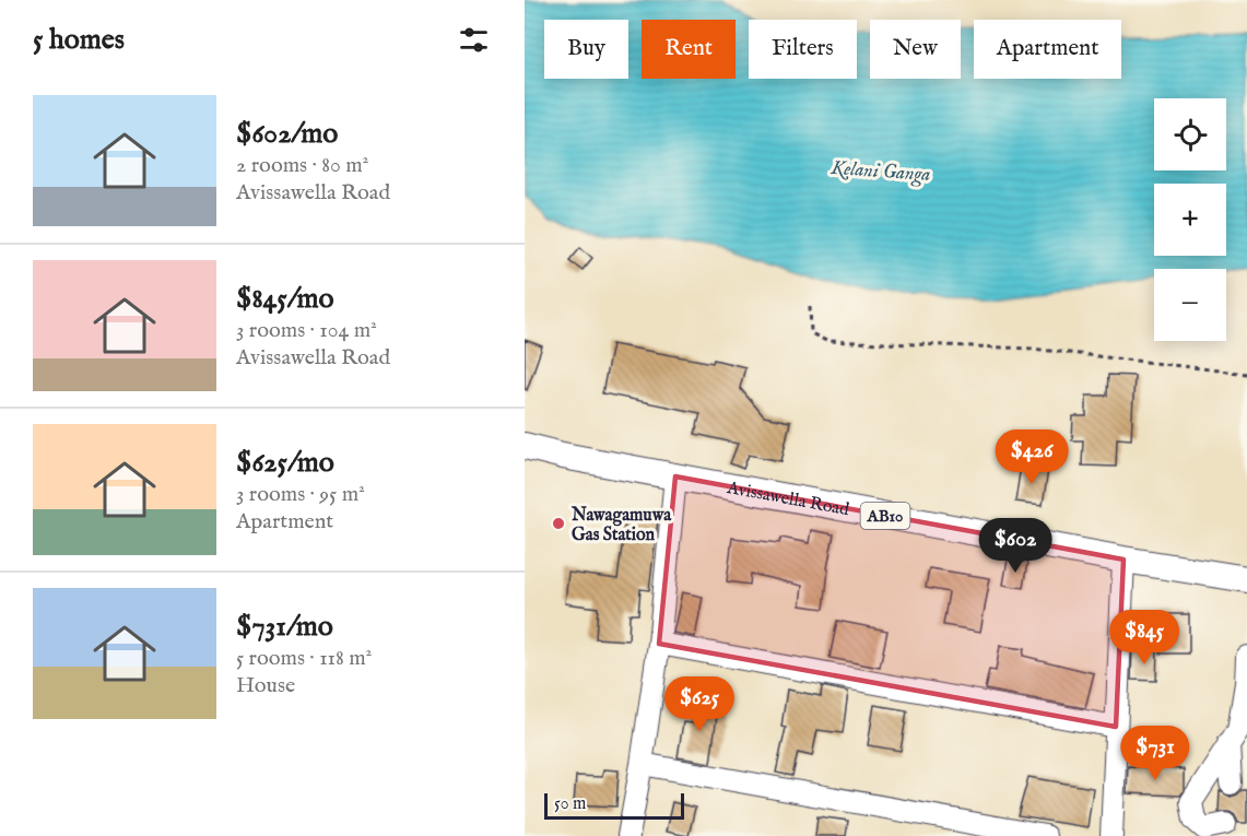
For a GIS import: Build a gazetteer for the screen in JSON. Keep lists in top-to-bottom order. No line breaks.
{"streets":{"main road":["Avissawella Road","AB10"]},"water":["Kelani Ganga"],"places":["Nawagamuwa Gas Station"],"scale_bar":"50 m","page":{"heading":"5 homes","chip":["Buy","Rent","Filters","New","Apartment"],"list":[{"name":"$602/mo","note":"2 rooms · 80 m² · Avissawella Road"},{"name":"$845/mo","note":"3 rooms · 104 m² · Avissawella Road"},{"name":"$625/mo","note":"3 rooms · 95 m² · Apartment"},{"name":"$731/mo","note":"5 rooms · 118 m² · House"}],"map_buttons":["+","−"],"price":["$426","$602","$845","$625","$731"],"scale":"50 m"}}
